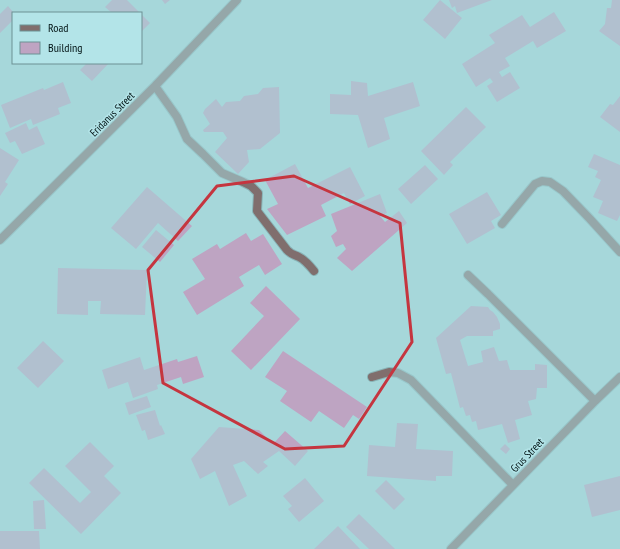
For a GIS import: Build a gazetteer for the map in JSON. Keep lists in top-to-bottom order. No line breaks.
{"streets":{"street":["Eridanus Street","Grus Street"]},"legend":["Road","Building"]}
